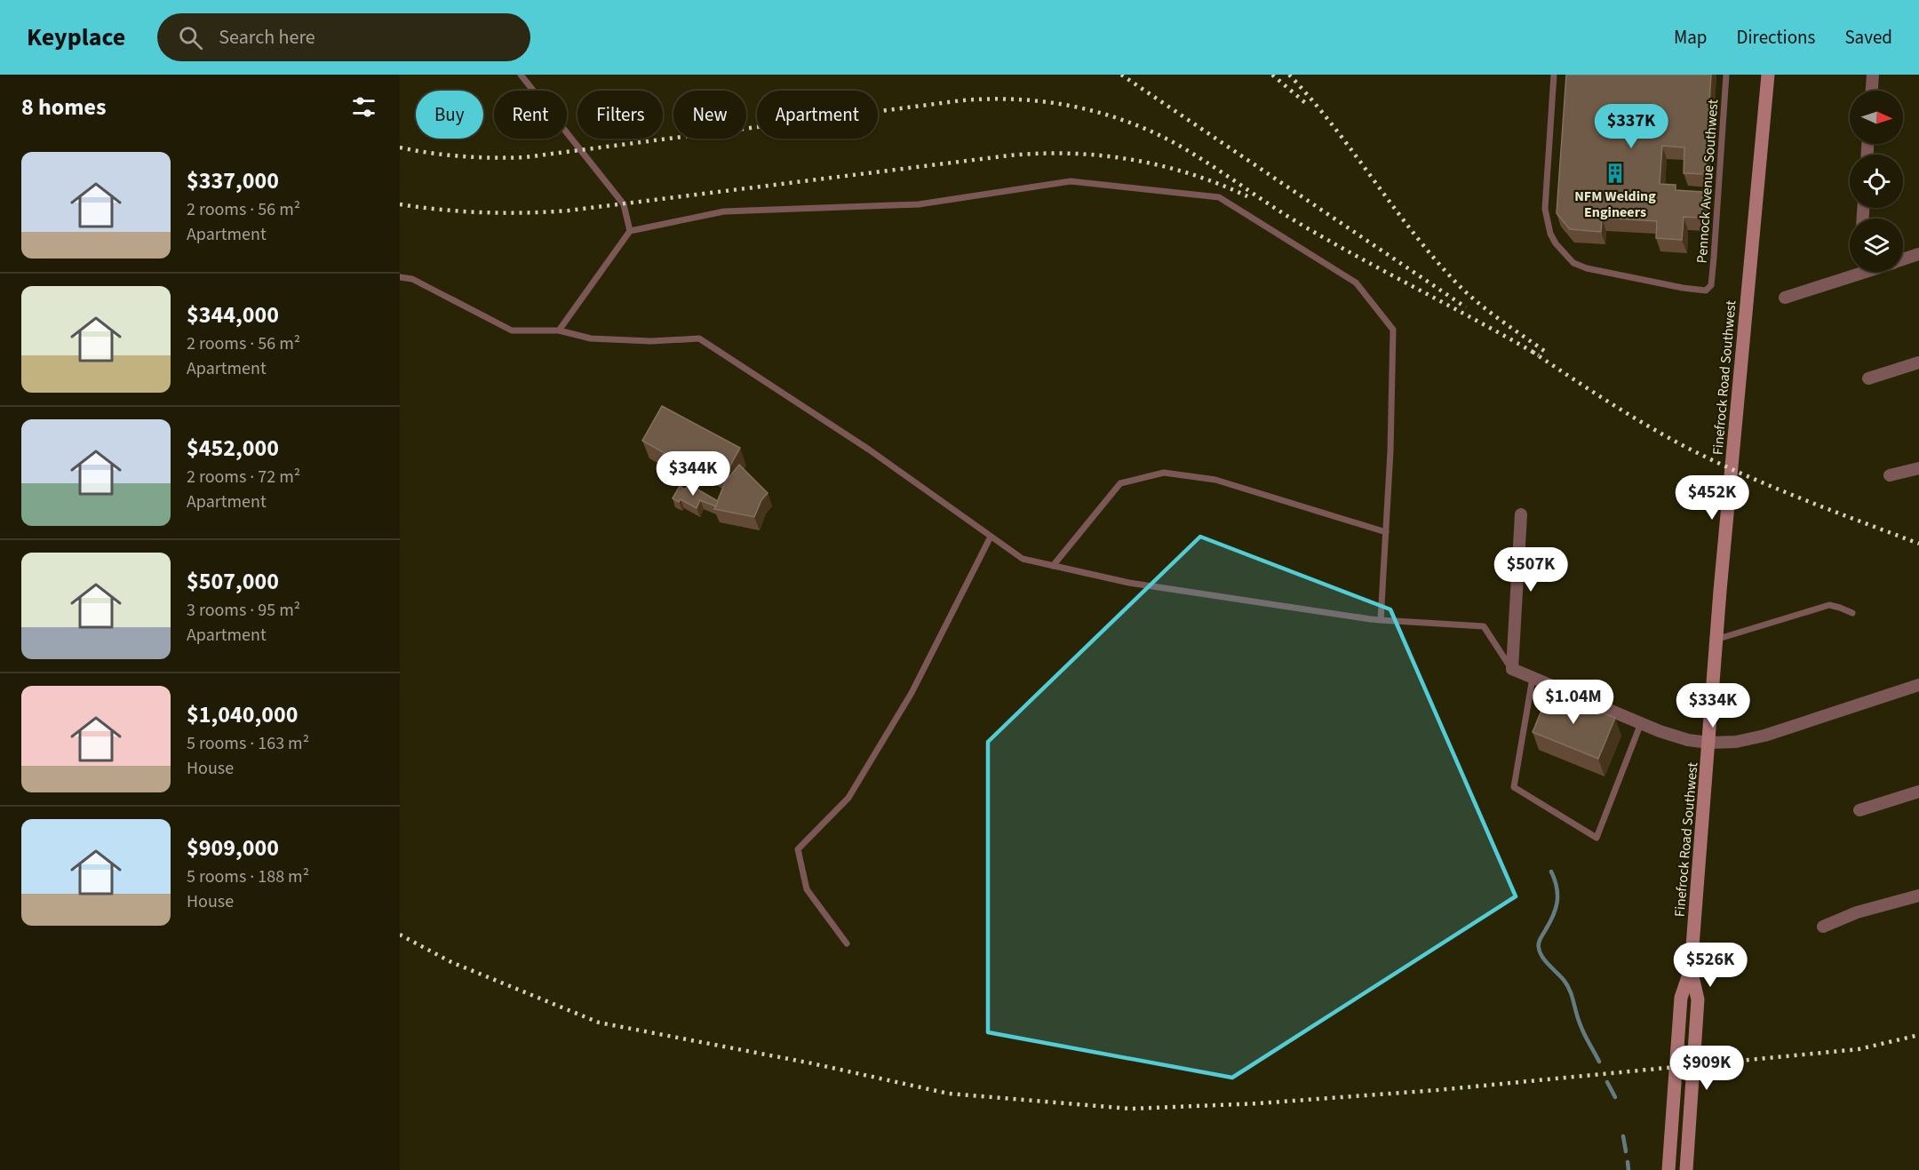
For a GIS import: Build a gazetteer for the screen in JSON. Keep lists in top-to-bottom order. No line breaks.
{"streets":{"main road":["Finefrock Road Southwest"],"lane":["Pennock Avenue Southwest"]},"places":{"building":["NFM Welding Engineers"]},"north":"right","page":{"header":"Keyplace","search":"Search here","nav":["Map","Directions","Saved"],"heading":"8 homes","chip":["Buy","Rent","Filters","New","Apartment"],"price":["$337K","$344K","$452K","$507K","$1.04M","$334K","$526K","$909K"],"list":[{"name":"$337,000","note":"2 rooms · 56 m² · Apartment"},{"name":"$344,000","note":"2 rooms · 56 m² · Apartment"},{"name":"$452,000","note":"2 rooms · 72 m² · Apartment"},{"name":"$507,000","note":"3 rooms · 95 m² · Apartment"},{"name":"$1,040,000","note":"5 rooms · 163 m² · House"},{"name":"$909,000","note":"5 rooms · 188 m² · House"}]}}
